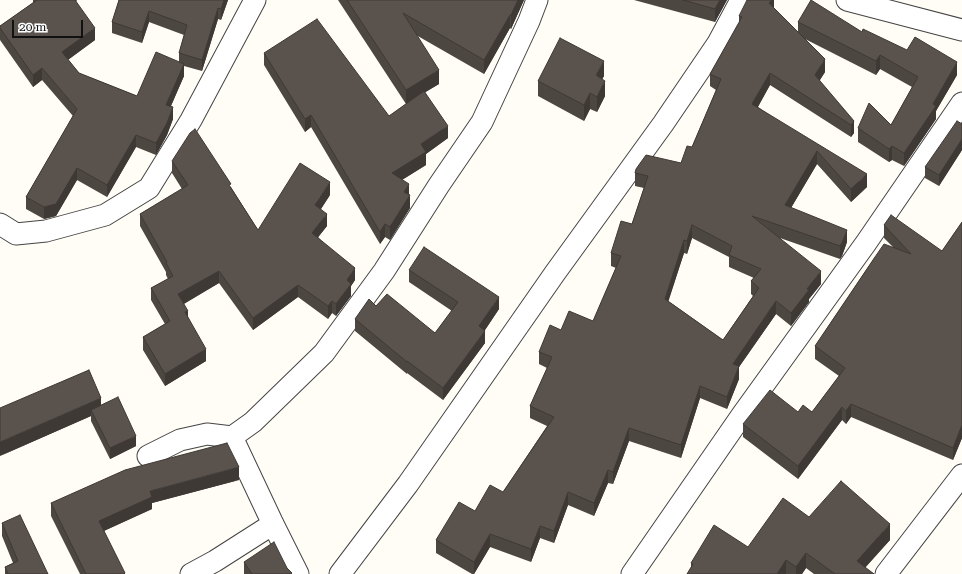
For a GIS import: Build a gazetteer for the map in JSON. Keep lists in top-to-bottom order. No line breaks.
{"scale_bar":"20 m"}
